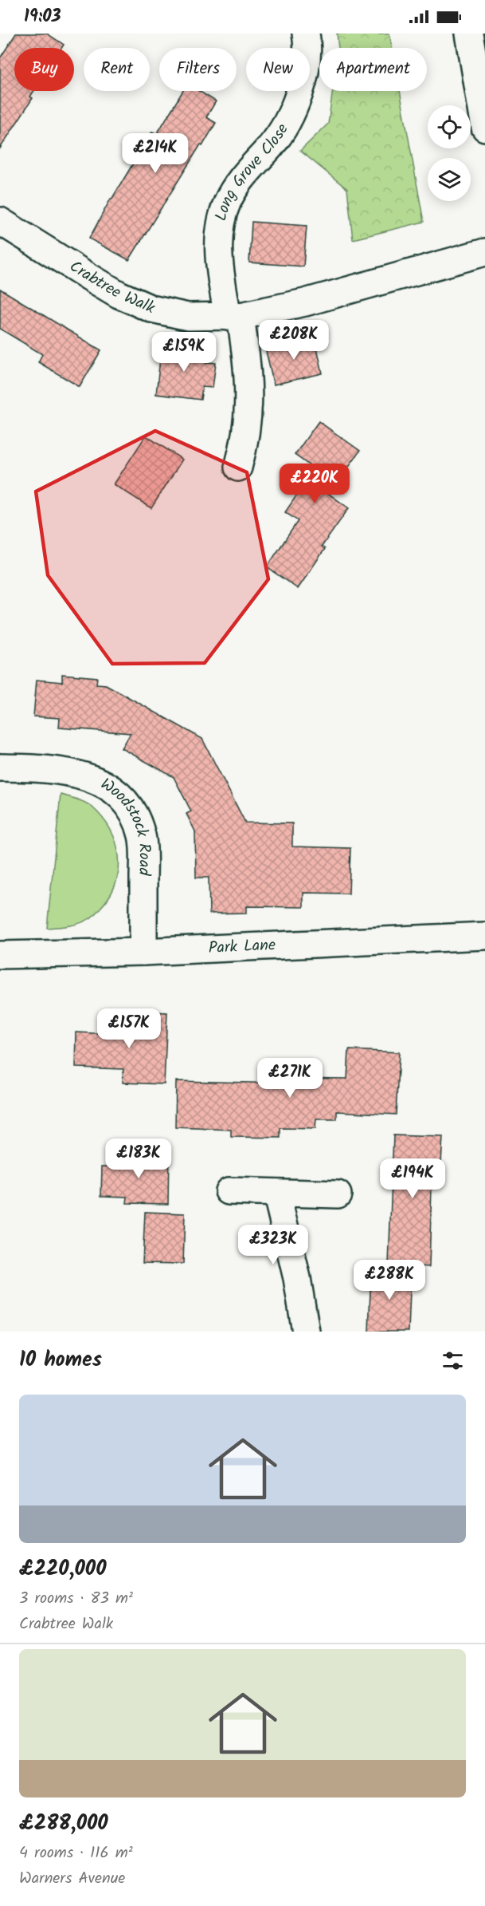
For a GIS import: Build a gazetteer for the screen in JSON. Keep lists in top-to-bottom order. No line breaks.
{"streets":{"street":["Long Grove Close","Crabtree Walk","Woodstock Road","Park Lane"]},"crossings":[["Long Grove Close","Crabtree Walk"],["Woodstock Road","Park Lane"]],"page":{"status":"19:03","chip":["Buy","Rent","Filters","New","Apartment"],"price":["£214K","£208K","£159K","£220K","£157K","£271K","£183K","£194K","£323K","£288K"],"heading":"10 homes","list":[{"name":"£220,000","note":"3 rooms · 83 m² · Crabtree Walk"},{"name":"£288,000","note":"4 rooms · 116 m² · Warners Avenue"}]}}
